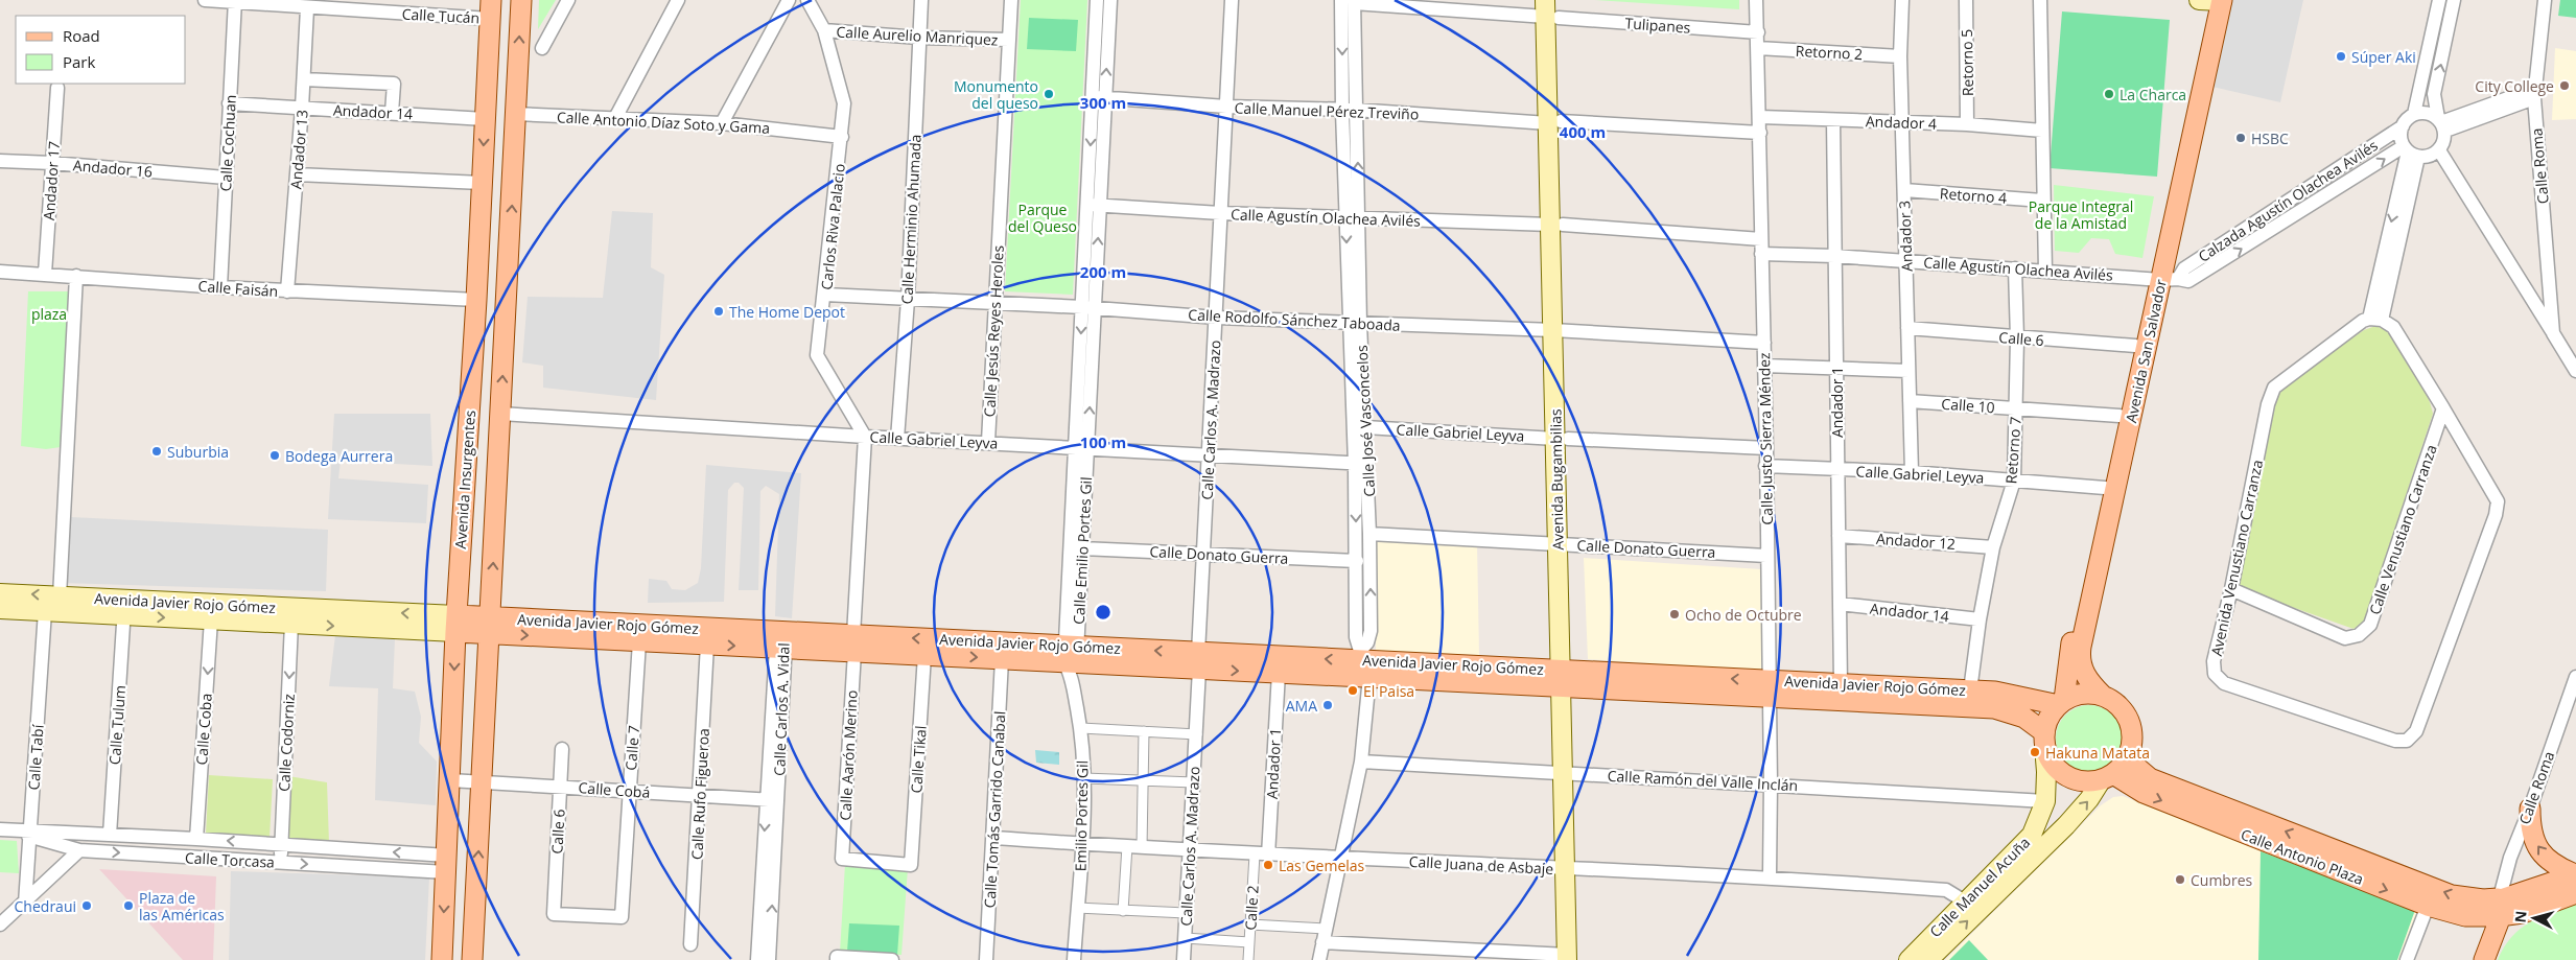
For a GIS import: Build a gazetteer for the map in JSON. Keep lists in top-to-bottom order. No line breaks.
{"streets":{"main road":["Avenida San Salvador","Avenida Insurgentes","Avenida Bugambilias","Avenida Javier Rojo Gómez","Calle Antonio Plaza","Calle Manuel Acuña"],"street":["Calle Tucán","Tulipanes","Calle Aurelio Manriquez","Retorno 2","Retorno 5","Calle Manuel Pérez Treviño","Andador 14","Calle Antonio Díaz Soto y Gama","Andador 4","Calle Cochuan","Andador 13","Calle Roma","Andador 16","Andador 17","Retorno 4","Calzada Agustín Olachea Avilés","Calle Agustín Olachea Avilés","Calle Herminio Ahumada","Carlos Riva Palacio","Andador 3","Calle Faisán","Calle Rodolfo Sánchez Taboada","Calle Jesús Reyes Heroles","Calle 6","Andador 1","Calle 10","Calle Carlos A. Madrazo","Calle José Vasconcelos","Calle Gabriel Leyva","Calle Justo Sierra Méndez","Retorno 7","Calle Venustiano Carranza","Andador 12","Calle Donato Guerra","Calle Emilio Portes Gil","Avenida Venustiano Carranza","Calle Carlos A. Vidal","Calle Tulum","Calle Coba","Calle Codorniz","Calle 7","Calle Aarón Merino","Calle Tabí","Calle Tikal","Calle Ramón del Valle Inclán","Calle Cobá","Calle Rufo Figueroa","Calle Tomás Garrido Canabal","Emilio Portes Gil","Calle Torcasa","Calle Juana de Asbaje","Calle 2"]},"crossings":[["Calle Tucán","Calle Cochuan"],["Calle Tucán","Andador 13"],["Calle Tucán","Avenida Insurgentes"],["Tulipanes","Calle José Vasconcelos"],["Tulipanes","Calle Justo Sierra Méndez"],["Tulipanes","Avenida Bugambilias"],["Calle Aurelio Manriquez","Calle Herminio Ahumada"],["Calle Aurelio Manriquez","Carlos Riva Palacio"],["Calle Aurelio Manriquez","Calle Jesús Reyes Heroles"],["Retorno 2","Andador 3"],["Retorno 2","Calle Justo Sierra Méndez"],["Retorno 5","Andador 4"],["Calle Manuel Pérez Treviño","Calle Carlos A. Madrazo"],["Calle Manuel Pérez Treviño","Calle José Vasconcelos"],["Calle Manuel Pérez Treviño","Calle Justo Sierra Méndez"],["Calle Manuel Pérez Treviño","Avenida Bugambilias"],["Calle Manuel Pérez Treviño","Calle Emilio Portes Gil"],["Andador 14","Calle Cochuan"],["Andador 14","Andador 13"],["Andador 14","Andador 1"],["Andador 14","Retorno 7"],["Andador 14","Avenida Insurgentes"],["Calle Antonio Díaz Soto y Gama","Carlos Riva Palacio"],["Andador 4","Andador 3"],["Andador 4","Andador 1"],["Andador 4","Calle Justo Sierra Méndez"],["Calle Cochuan","Andador 16"],["Calle Cochuan","Calle Faisán"],["Andador 13","Calle Faisán"],["Calle Roma","Calzada Agustín Olachea Avilés"],["Calle Roma","Calle Antonio Plaza"],["Andador 16","Andador 17"],["Andador 17","Calle Faisán"],["Retorno 4","Andador 3"],["Calzada Agustín Olachea Avilés","Calle Agustín Olachea Avilés"],["Calzada Agustín Olachea Avilés","Avenida San Salvador"],["Calle Agustín Olachea Avilés","Andador 3"],["Calle Agustín Olachea Avilés","Avenida San Salvador"],["Calle Agustín Olachea Avilés","Andador 1"],["Calle Agustín Olachea Avilés","Calle Carlos A. Madrazo"],["Calle Agustín Olachea Avilés","Calle José Vasconcelos"],["Calle Agustín Olachea Avilés","Calle Justo Sierra Méndez"],["Calle Agustín Olachea Avilés","Retorno 7"],["Calle Agustín Olachea Avilés","Avenida Bugambilias"],["Calle Agustín Olachea Avilés","Calle Emilio Portes Gil"],["Calle Herminio Ahumada","Calle Rodolfo Sánchez Taboada"],["Calle Herminio Ahumada","Calle Gabriel Leyva"],["Carlos Riva Palacio","Calle Rodolfo Sánchez Taboada"],["Carlos Riva Palacio","Calle Gabriel Leyva"],["Andador 3","Calle 6"],["Andador 3","Calle 10"],["Andador 3","Calle Gabriel Leyva"],["Calle Faisán","Avenida Insurgentes"],["Calle Rodolfo Sánchez Taboada","Calle Jesús Reyes Heroles"],["Calle Rodolfo Sánchez Taboada","Calle Carlos A. Madrazo"],["Calle Rodolfo Sánchez Taboada","Calle José Vasconcelos"],["Calle Rodolfo Sánchez Taboada","Calle Justo Sierra Méndez"],["Calle Rodolfo Sánchez Taboada","Avenida Bugambilias"],["Calle Rodolfo Sánchez Taboada","Calle Emilio Portes Gil"],["Calle Jesús Reyes Heroles","Calle Gabriel Leyva"],["Calle 6","Avenida San Salvador"],["Calle 6","Retorno 7"],["Calle 6","Calle 7"],["Calle 6","Calle Cobá"],["Avenida San Salvador","Calle 10"],["Avenida San Salvador","Calle Gabriel Leyva"],["Avenida San Salvador","Avenida Javier Rojo Gómez"],["Avenida San Salvador","Calle Antonio Plaza"],["Avenida San Salvador","Calle Manuel Acuña"],["Andador 1","Calle Gabriel Leyva"],["Andador 1","Andador 12"],["Andador 1","Avenida Javier Rojo Gómez"],["Andador 1","Calle Juana de Asbaje"],["Calle 10","Retorno 7"],["Calle Carlos A. Madrazo","Calle Gabriel Leyva"],["Calle Carlos A. Madrazo","Calle Donato Guerra"],["Calle Carlos A. Madrazo","Avenida Javier Rojo Gómez"],["Calle Carlos A. Madrazo","Calle Juana de Asbaje"],["Calle José Vasconcelos","Calle Gabriel Leyva"],["Calle José Vasconcelos","Calle Donato Guerra"],["Calle José Vasconcelos","Avenida Javier Rojo Gómez"],["Calle José Vasconcelos","Calle Ramón del Valle Inclán"],["Calle José Vasconcelos","Calle Juana de Asbaje"],["Calle Gabriel Leyva","Calle Justo Sierra Méndez"],["Calle Gabriel Leyva","Retorno 7"],["Calle Gabriel Leyva","Avenida Bugambilias"],["Calle Gabriel Leyva","Calle Emilio Portes Gil"],["Calle Justo Sierra Méndez","Calle Donato Guerra"],["Calle Justo Sierra Méndez","Avenida Javier Rojo Gómez"],["Calle Justo Sierra Méndez","Calle Ramón del Valle Inclán"],["Calle Justo Sierra Méndez","Calle Juana de Asbaje"],["Retorno 7","Andador 12"],["Retorno 7","Avenida Javier Rojo Gómez"],["Avenida Insurgentes","Avenida Javier Rojo Gómez"],["Avenida Insurgentes","Calle Cobá"],["Avenida Insurgentes","Calle Torcasa"],["Avenida Bugambilias","Calle Donato Guerra"],["Avenida Bugambilias","Avenida Javier Rojo Gómez"],["Avenida Bugambilias","Calle Ramón del Valle Inclán"],["Avenida Bugambilias","Calle Juana de Asbaje"],["Calle Venustiano Carranza","Avenida Venustiano Carranza"],["Calle Donato Guerra","Calle Emilio Portes Gil"],["Calle Emilio Portes Gil","Avenida Javier Rojo Gómez"],["Calle Emilio Portes Gil","Emilio Portes Gil"],["Avenida Javier Rojo Gómez","Calle Carlos A. Vidal"],["Avenida Javier Rojo Gómez","Calle Tulum"],["Avenida Javier Rojo Gómez","Calle Coba"],["Avenida Javier Rojo Gómez","Calle Codorniz"],["Avenida Javier Rojo Gómez","Calle 7"],["Avenida Javier Rojo Gómez","Calle Aarón Merino"],["Avenida Javier Rojo Gómez","Calle Tabí"],["Avenida Javier Rojo Gómez","Calle Tikal"],["Avenida Javier Rojo Gómez","Calle Rufo Figueroa"],["Avenida Javier Rojo Gómez","Calle Tomás Garrido Canabal"],["Avenida Javier Rojo Gómez","Emilio Portes Gil"],["Avenida Javier Rojo Gómez","Calle Antonio Plaza"],["Avenida Javier Rojo Gómez","Calle Manuel Acuña"],["Calle Carlos A. Vidal","Calle Cobá"],["Calle Tulum","Calle Torcasa"],["Calle Coba","Calle Torcasa"],["Calle Codorniz","Calle Torcasa"],["Calle 7","Calle Cobá"],["Calle Aarón Merino","Calle Tikal"],["Calle Tabí","Calle Torcasa"],["Calle Ramón del Valle Inclán","Calle Manuel Acuña"],["Calle Cobá","Calle Rufo Figueroa"],["Calle Tomás Garrido Canabal","Calle Juana de Asbaje"],["Emilio Portes Gil","Calle Juana de Asbaje"],["Calle Antonio Plaza","Calle Manuel Acuña"],["Calle Juana de Asbaje","Calle Manuel Acuña"],["Calle Juana de Asbaje","Calle 2"]],"one_way":["Calle Coba","Calle Codorniz"],"parks":["Parque Integral de la Amistad","Parque del Queso","plaza"],"places":["Súper Aki","City College","Monumento del queso","La Charca","HSBC","The Home Depot","Suburbia","Bodega Aurrera","Ocho de Octubre","El Paisa","AMA","Hakuna Matata","Las Gemelas","Cumbres","Chedraui","Plaza de las Américas"],"legend":["Road","Park"],"north":"left","rings":["300 m","400 m","200 m","100 m"]}
